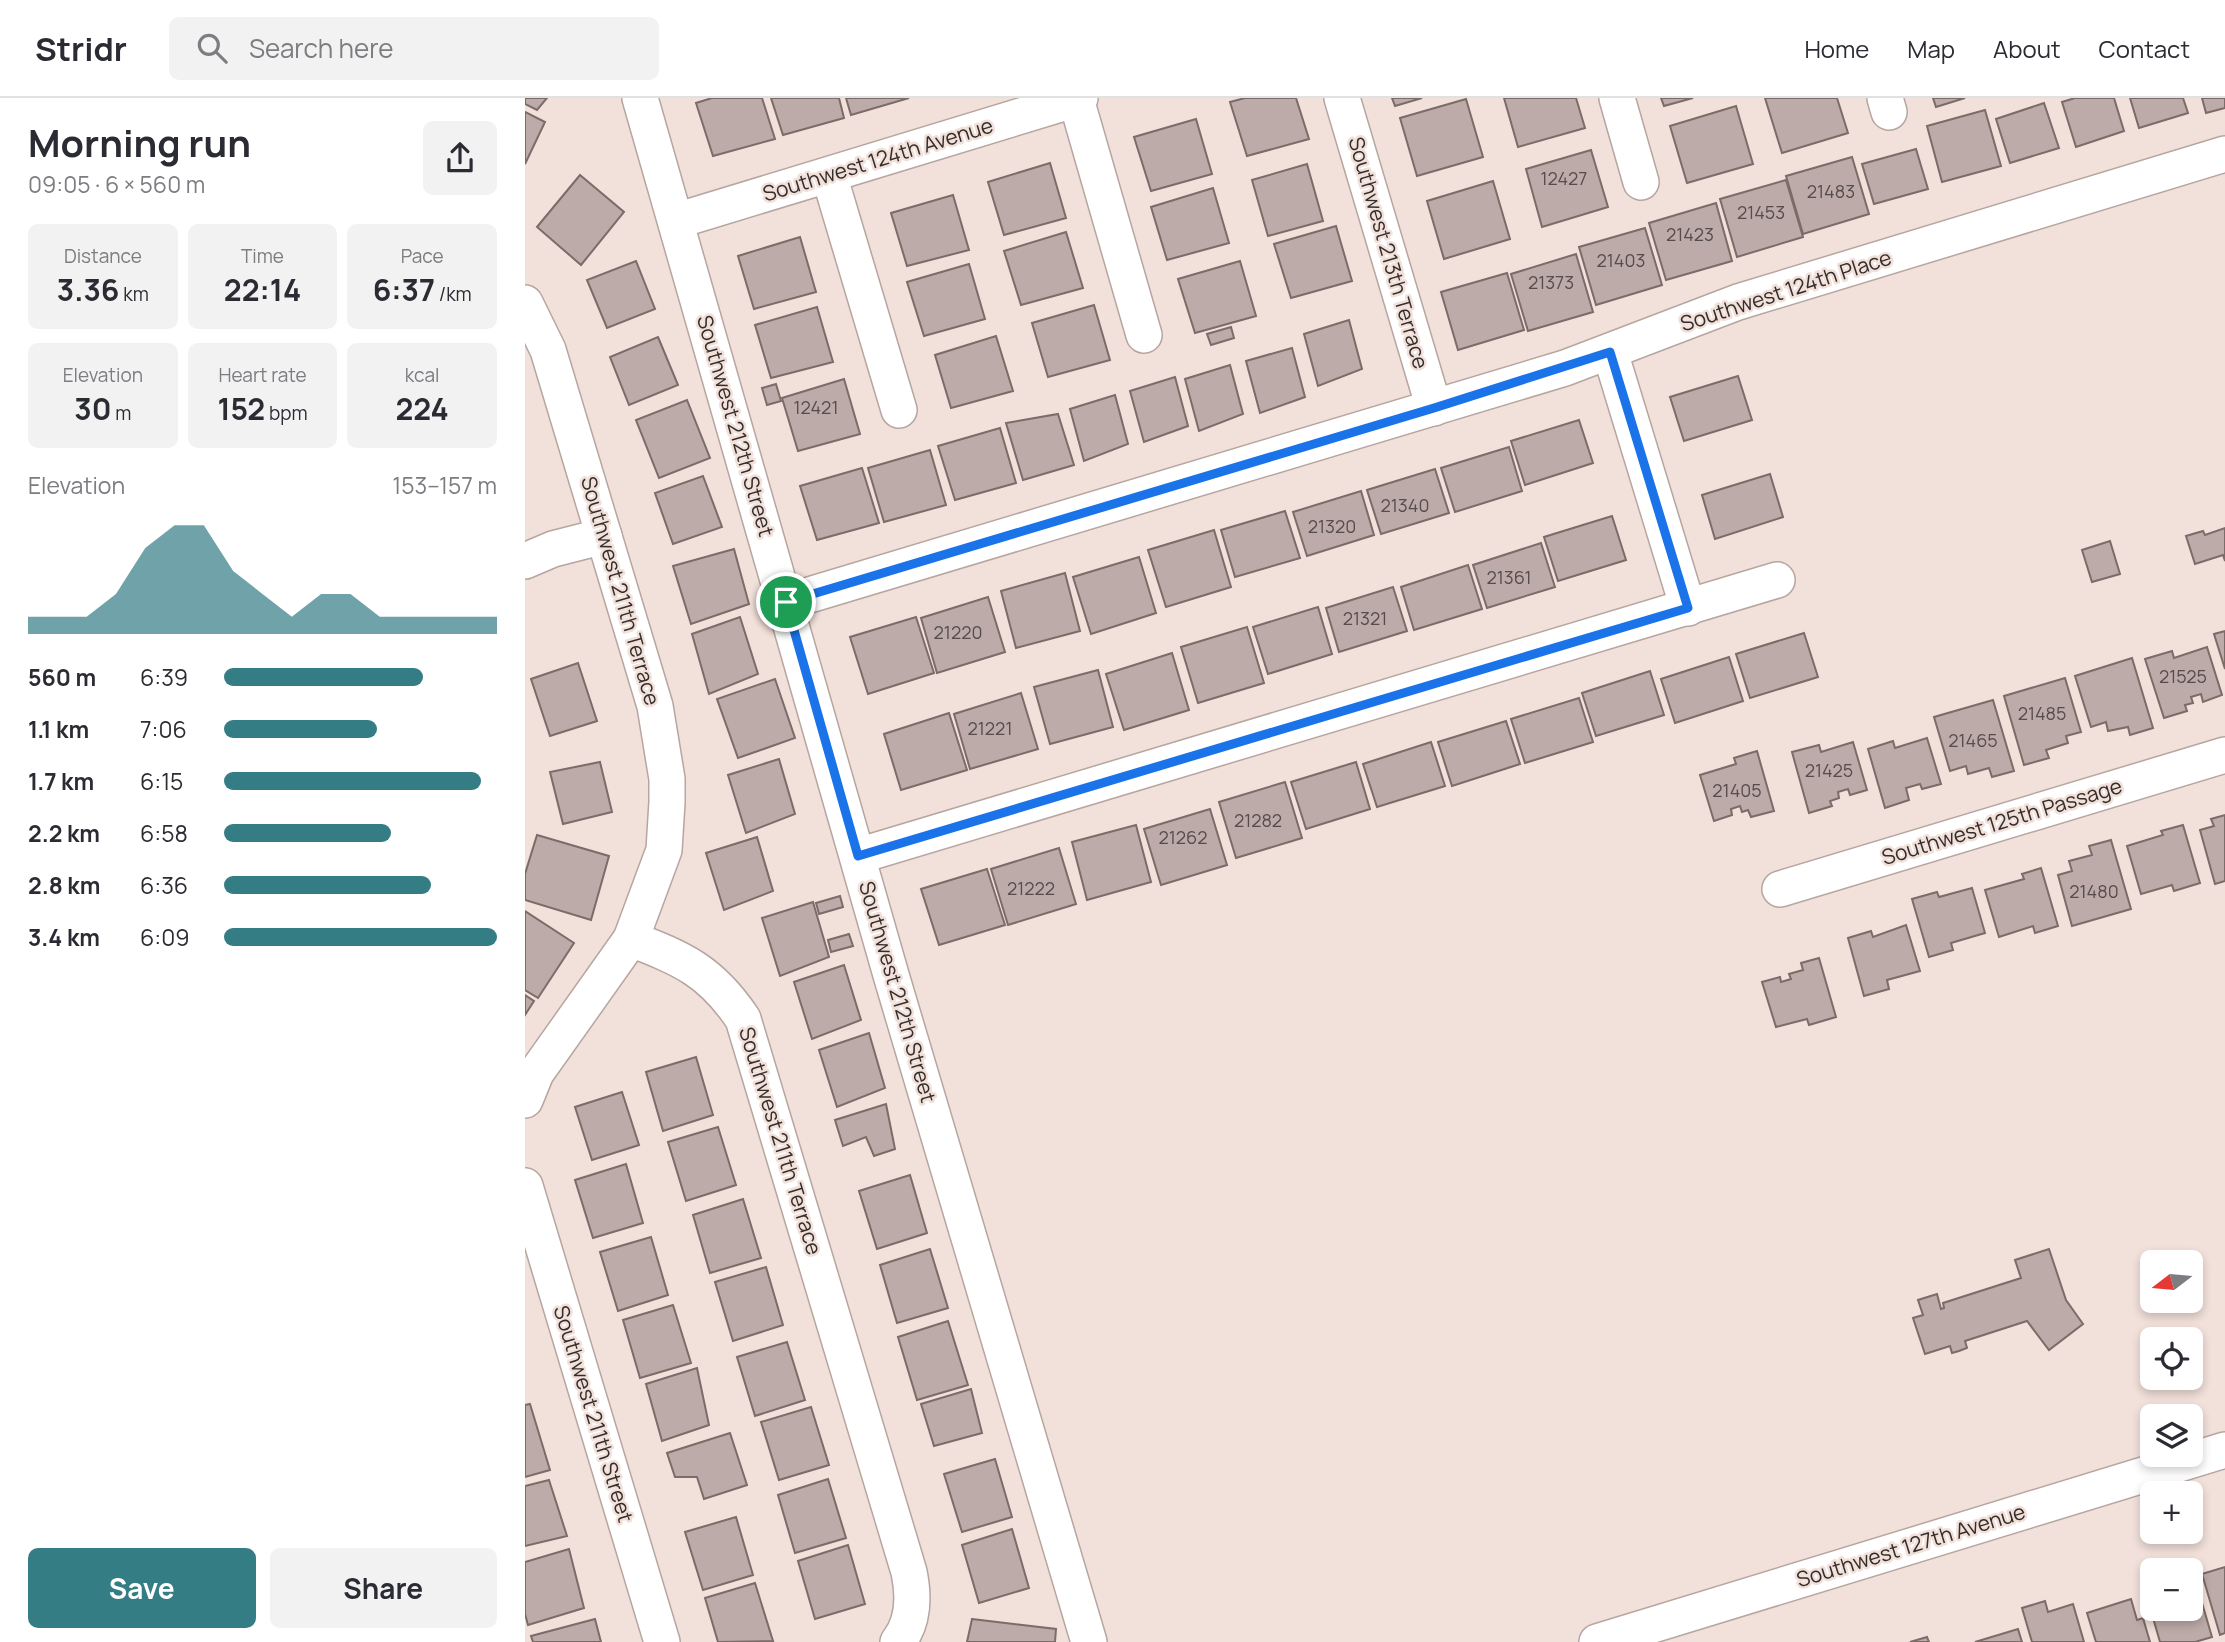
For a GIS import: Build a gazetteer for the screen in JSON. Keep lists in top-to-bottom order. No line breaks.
{"streets":{"street":["Southwest 124th Avenue","Southwest 213th Terrace","Southwest 124th Place","Southwest 212th Street","Southwest 211th Terrace","Southwest 125th Passage","Southwest 211th Street","Southwest 127th Avenue"]},"crossings":[["Southwest 124th Avenue","Southwest 212th Street"],["Southwest 213th Terrace","Southwest 124th Place"],["Southwest 124th Place","Southwest 212th Street"]],"house_numbers":["12427","21483","21453","21423","21403","21373","12421","21340","21320","21361","21321","21220","21525","21485","21221","21465","21425","21405","21282","21262","21222","21480"],"north":"left","page":{"header":"Stridr","search":"Search here","nav":["Home","Map","About","Contact"],"heading":["Morning run","09:05 · 6 × 560 m"],"stats":[["Distance","3.36 km"],["Time","22:14"],["Pace","6:37 /km"],["Elevation","30 m"],["Heart rate","152 bpm"],["kcal","224"]],"chart":["Elevation","153–157 m"],"list":[{"name":"560 m","note":"6:39"},{"name":"1.1 km","note":"7:06"},{"name":"1.7 km","note":"6:15"},{"name":"2.2 km","note":"6:58"},{"name":"2.8 km","note":"6:36"},{"name":"3.4 km","note":"6:09"}],"map_buttons":["+","−"],"buttons":["Save","Share"]}}
